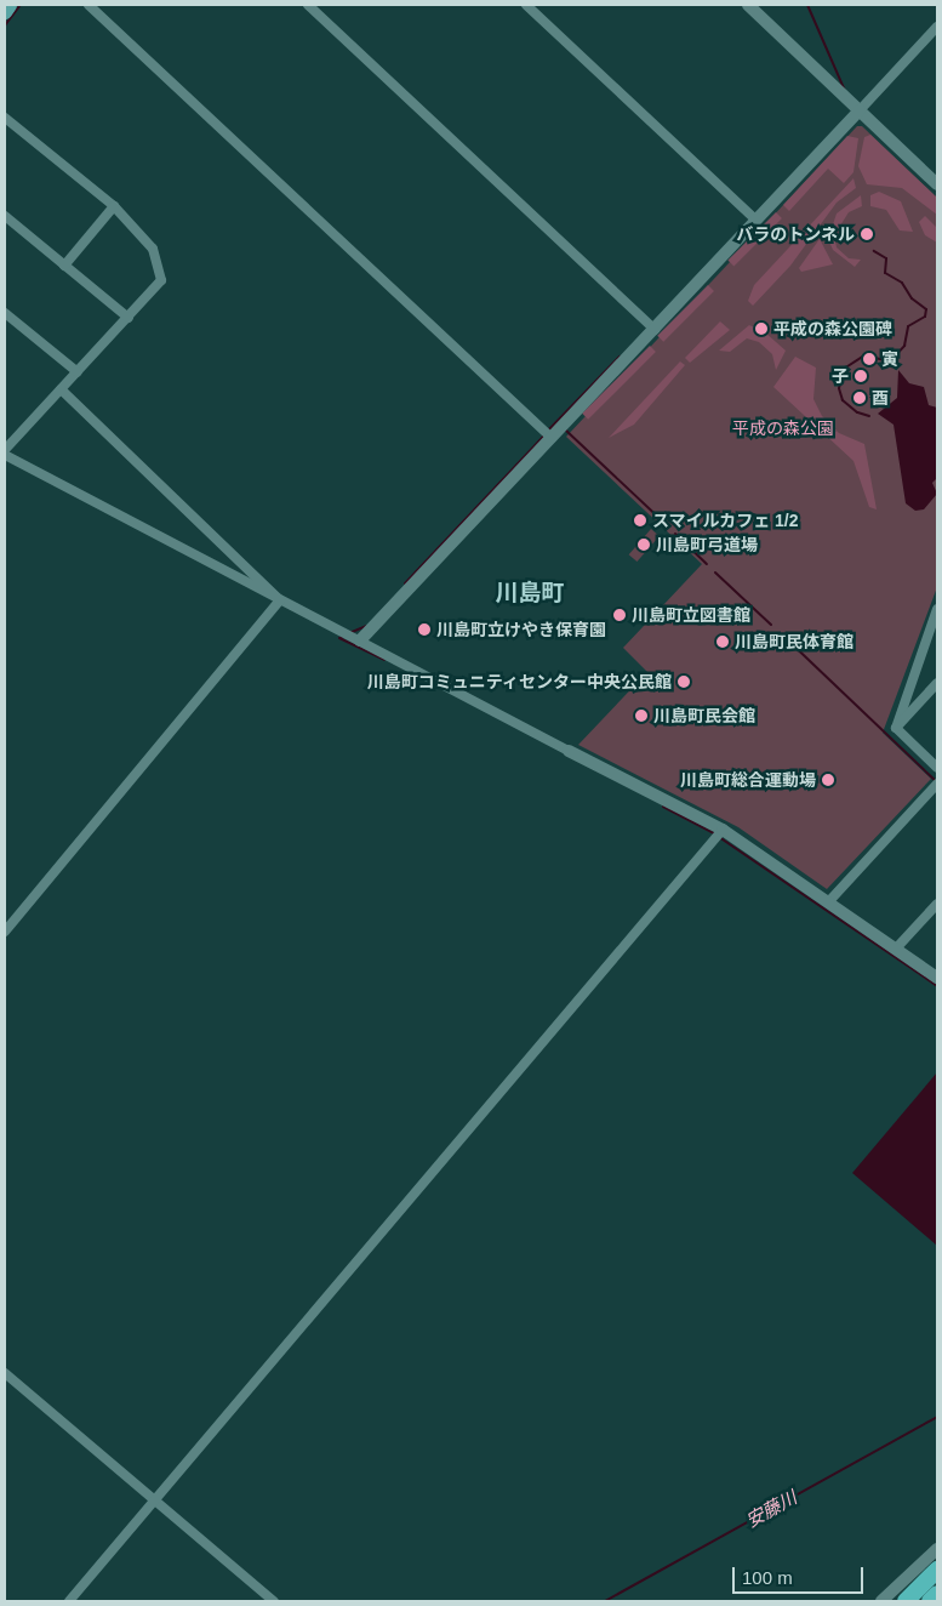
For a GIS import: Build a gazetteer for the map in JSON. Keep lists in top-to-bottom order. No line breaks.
{"districts":["川島町"],"water":["安藤川"],"parks":["平成の森公園"],"places":["バラのトンネル","平成の森公園碑","寅","子","酉","スマイルカフェ 1/2","川島町弓道場","川島町立図書館","川島町立けやき保育園","川島町民体育館","川島町コミュニティセンター中央公民館","川島町民会館","川島町総合運動場"],"scale_bar":"100 m"}
